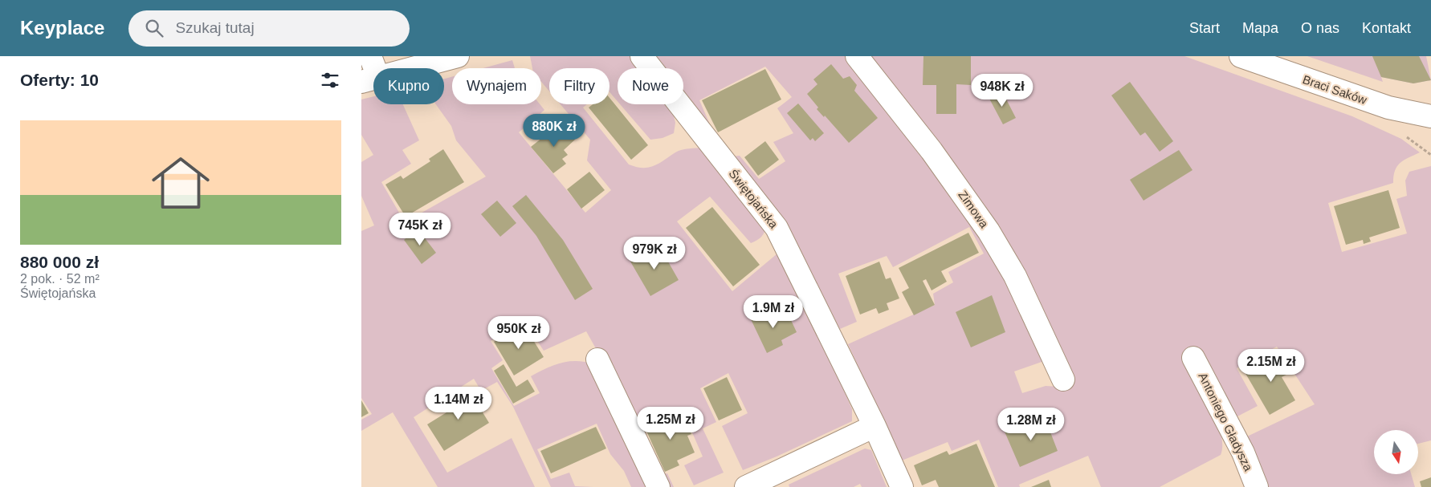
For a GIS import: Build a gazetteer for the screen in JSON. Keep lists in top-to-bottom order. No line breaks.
{"streets":{"street":["Braci Saków","Świętojańska","Zimowa","Antoniego Gładysza"]},"north":"bottom","page":{"header":"Keyplace","search":"Szukaj tutaj","nav":["Start","Mapa","O nas","Kontakt"],"heading":"Oferty: 10","chip":["Kupno","Wynajem","Filtry","Nowe"],"price":["948K zł","880K zł","745K zł","979K zł","1.9M zł","950K zł","2.15M zł","1.14M zł","1.25M zł","1.28M zł"],"list":[{"name":"880 000 zł","note":"2 pok. · 52 m² · Świętojańska"}]}}
